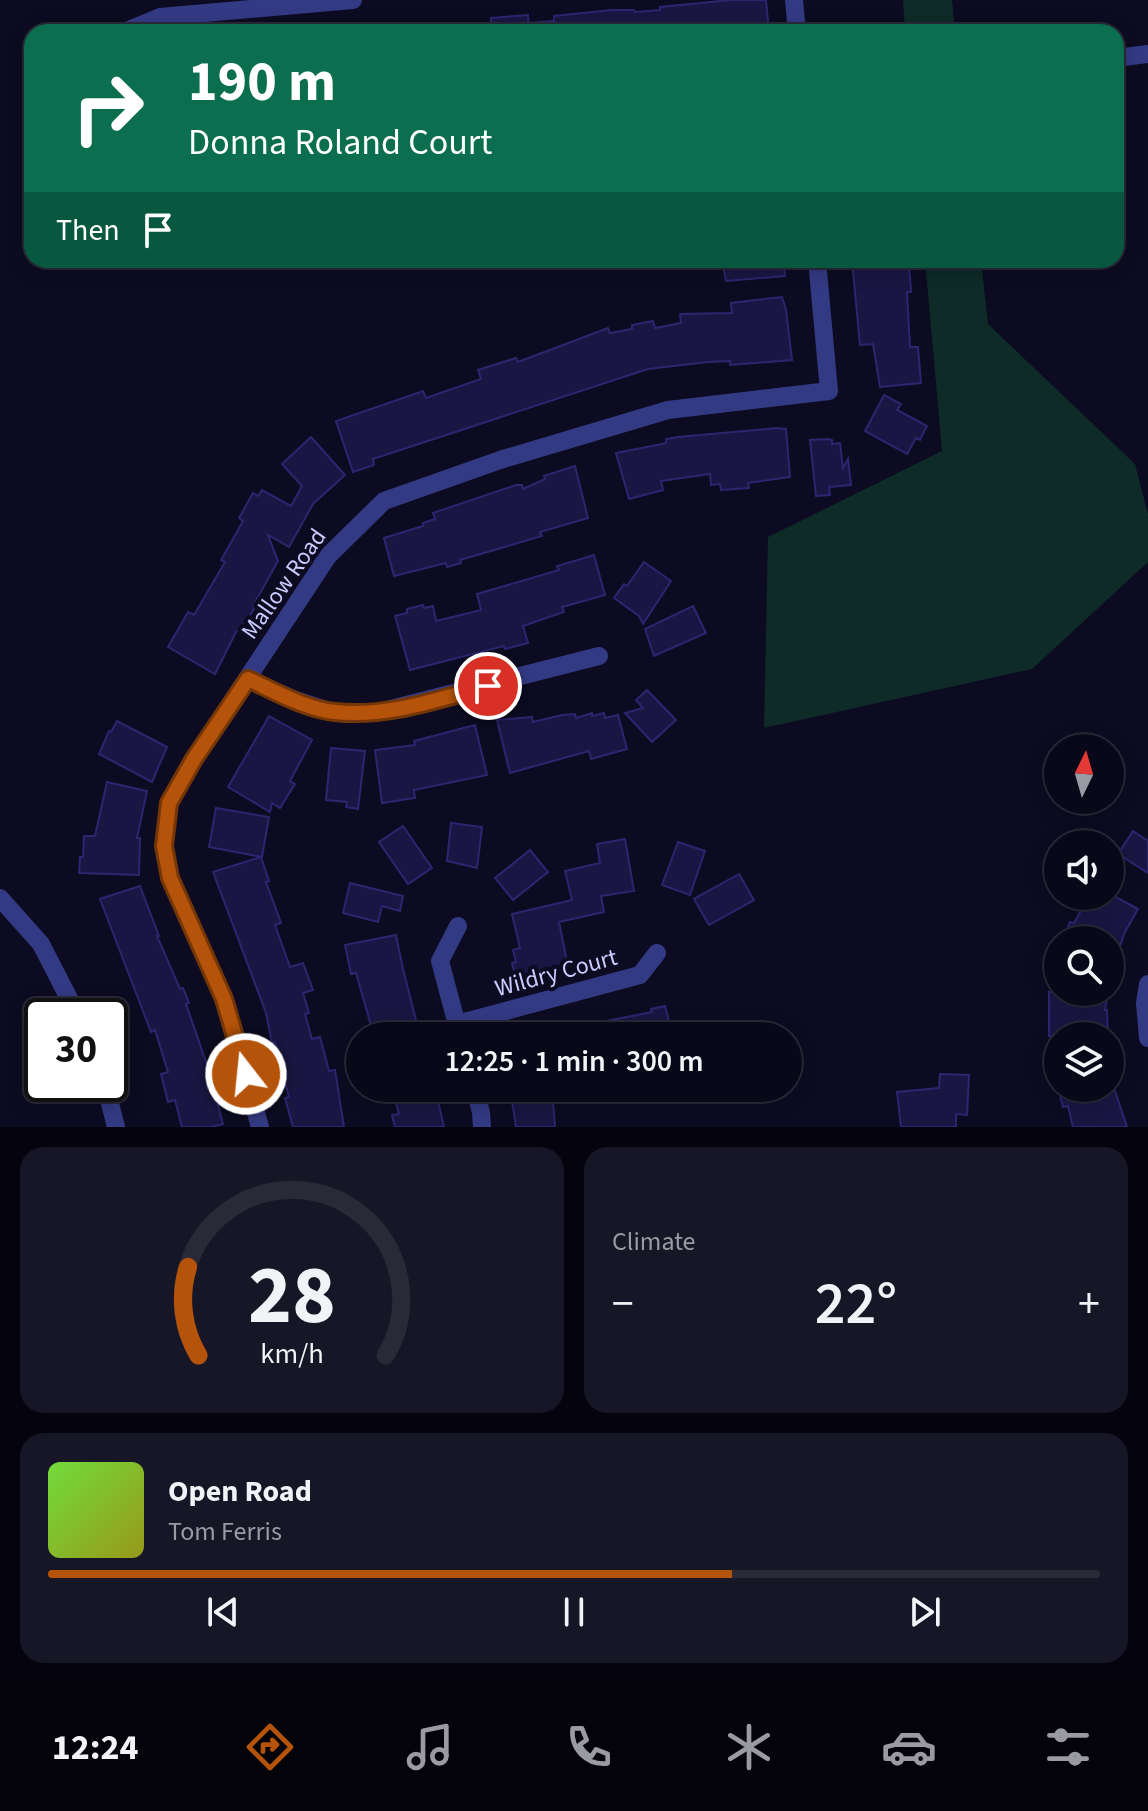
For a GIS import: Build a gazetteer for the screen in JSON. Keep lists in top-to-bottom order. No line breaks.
{"streets":{"street":["Mallow Road","Wildry Court"]},"north":"top","page":{"turn":["190 m","Donna Roland Court"],"then":"Then","limit":"30","trip":"12:25 · 1 min · 300 m","tile":"Climate","heat":["−","22°","+"],"song":["Open Road","Tom Ferris"],"tabs":"12:24","gauge":["28","km/h"]}}
